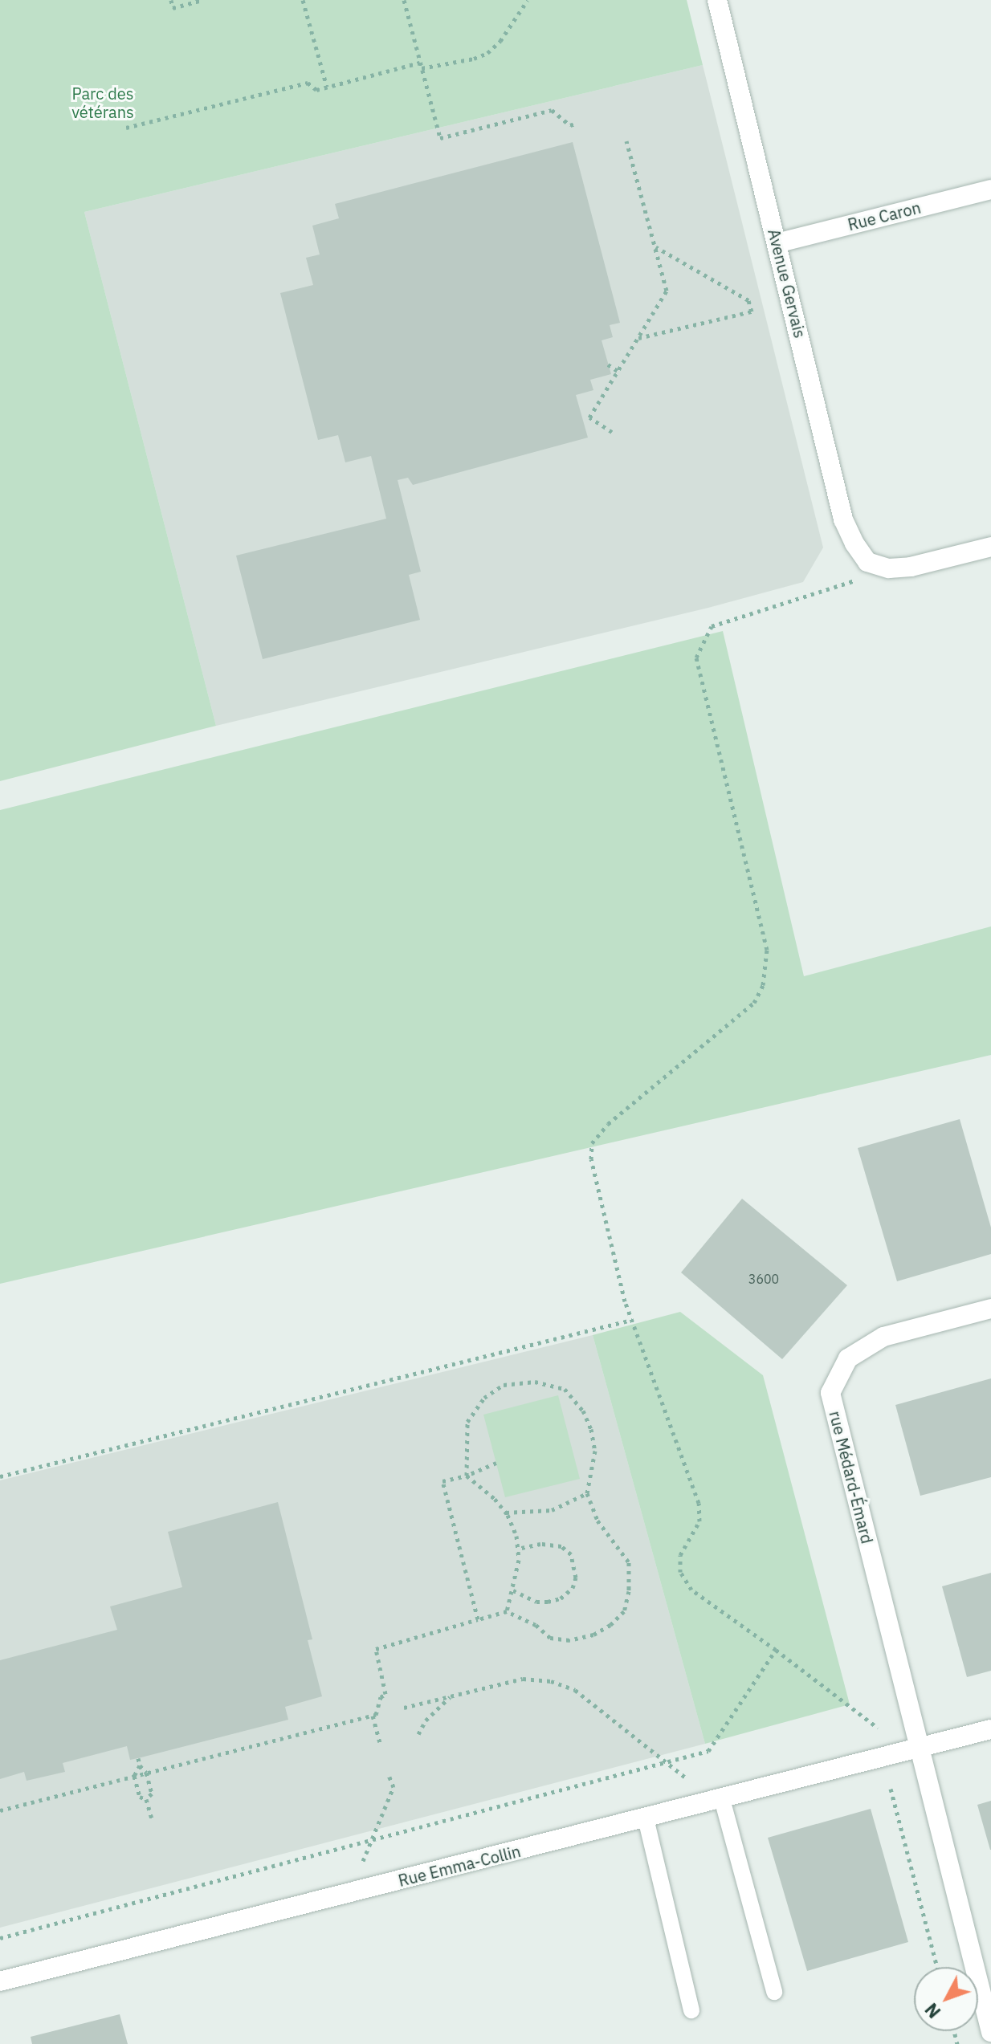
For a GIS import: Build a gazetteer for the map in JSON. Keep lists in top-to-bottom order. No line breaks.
{"streets":{"street":["Rue Caron","Avenue Gervais","rue Médard-Émard","Rue Emma-Collin"]},"crossings":[["Rue Caron","Avenue Gervais"],["rue Médard-Émard","Rue Emma-Collin"]],"parks":["Parc des vétérans"],"house_numbers":["3600"],"north":"bottom left"}
